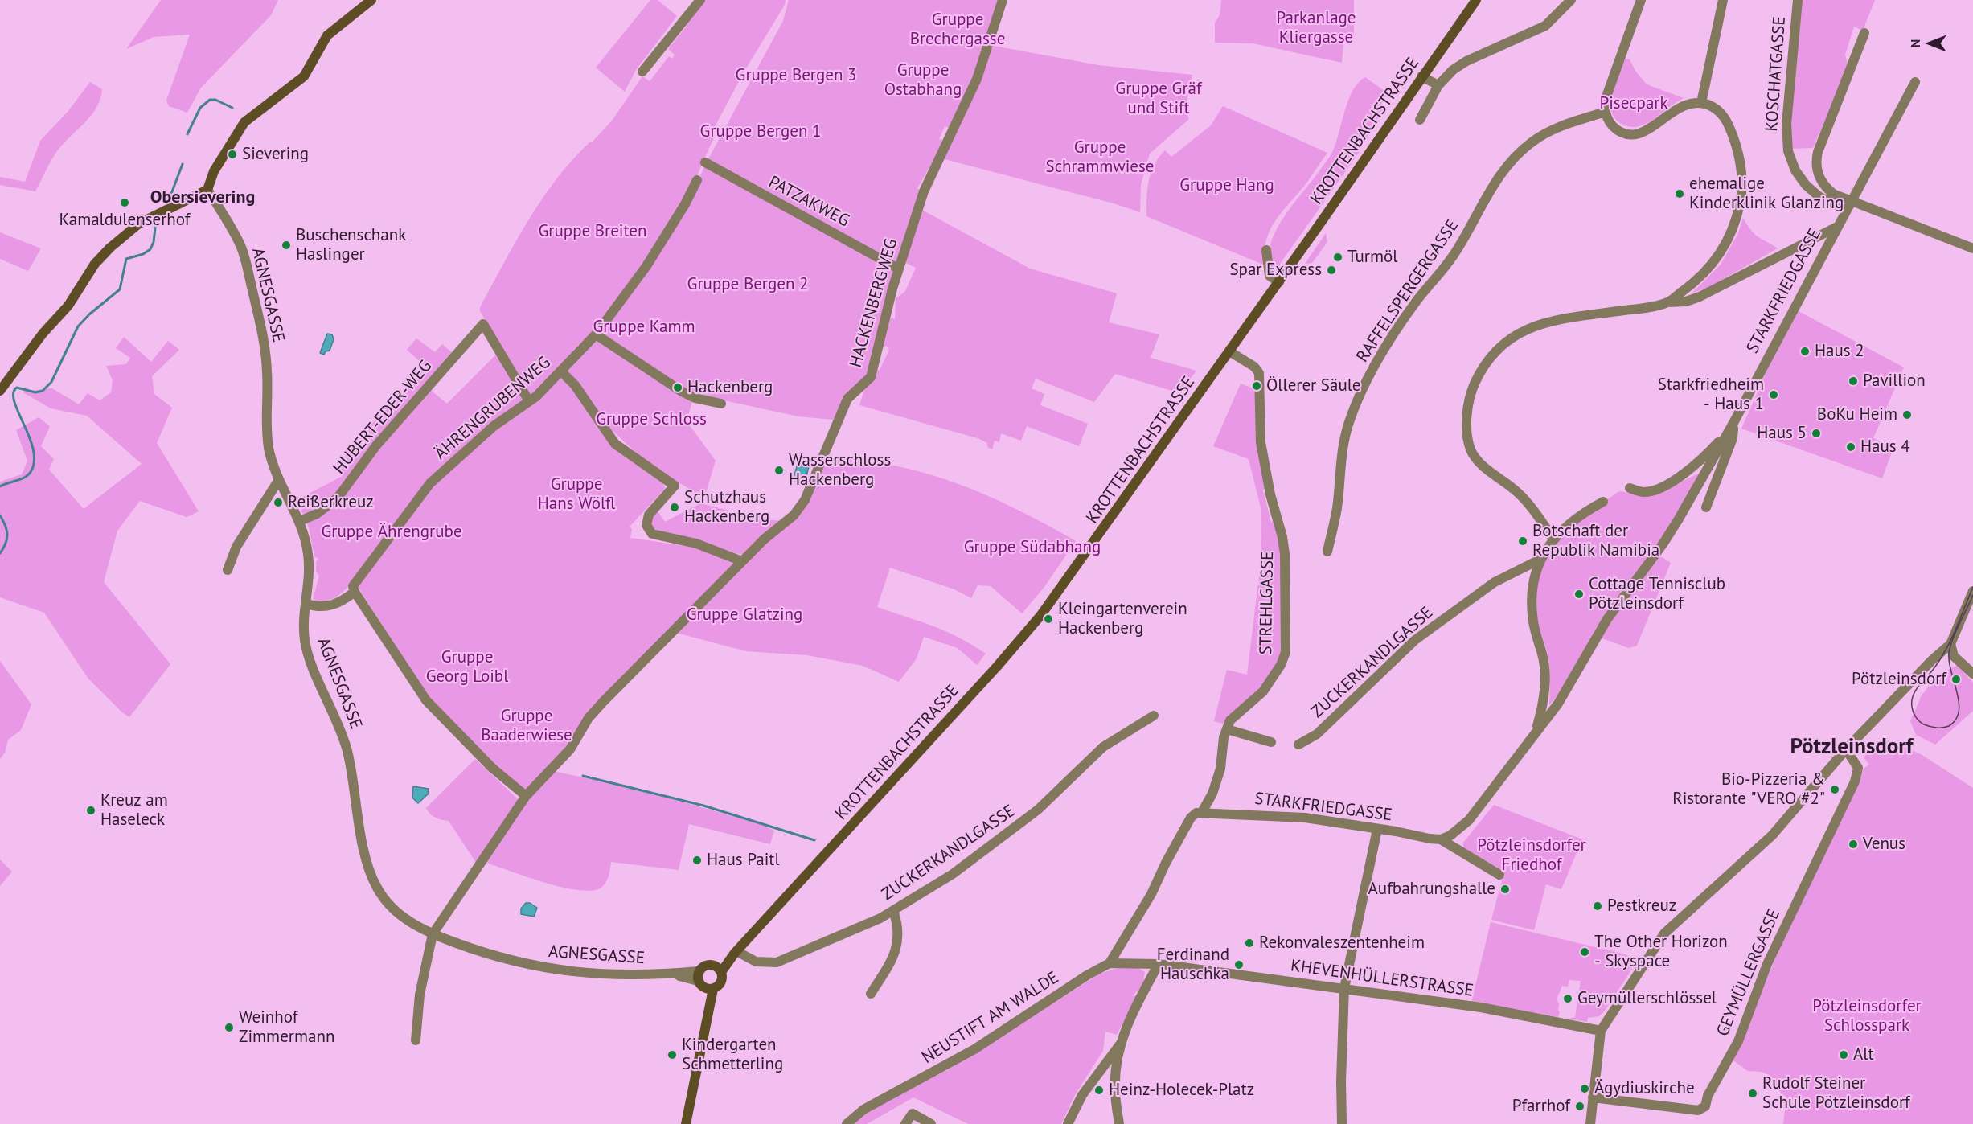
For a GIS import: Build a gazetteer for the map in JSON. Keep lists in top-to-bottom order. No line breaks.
{"streets":{"main road":["KROTTENBACHSTRASSE"],"street":["KOSCHATGASSE","PATZAKWEG","RAFFELSPERGERGASSE","STARKFRIEDGASSE","AGNESGASSE","HACKENBERGWEG","ÄHRENGRUBENWEG","HUBERT-EDER-WEG","STREHLGASSE","ZUCKERKANDLGASSE","GEYMÜLLERGASSE","KHEVENHÜLLERSTRASSE","NEUSTIFT AM WALDE"]},"crossings":[["KOSCHATGASSE","STARKFRIEDGASSE"],["KROTTENBACHSTRASSE","AGNESGASSE"],["KROTTENBACHSTRASSE","STREHLGASSE"],["KROTTENBACHSTRASSE","ZUCKERKANDLGASSE"],["PATZAKWEG","HACKENBERGWEG"],["STARKFRIEDGASSE","STREHLGASSE"],["STARKFRIEDGASSE","ZUCKERKANDLGASSE"],["AGNESGASSE","HACKENBERGWEG"],["AGNESGASSE","HUBERT-EDER-WEG"],["ÄHRENGRUBENWEG","HUBERT-EDER-WEG"],["STREHLGASSE","NEUSTIFT AM WALDE"],["KHEVENHÜLLERSTRASSE","NEUSTIFT AM WALDE"]],"districts":["Obersievering","Pötzleinsdorf"],"parks":["Parkanlage Kliergasse","Gruppe Brechergasse","Gruppe Ostabhang","Gruppe Bergen 3","Gruppe Gräf und Stift","Pisecpark","Gruppe Bergen 1","Gruppe Schrammwiese","Gruppe Hang","Gruppe Breiten","Gruppe Bergen 2","Gruppe Kamm","Gruppe Schloss","Gruppe Hans Wölfl","Gruppe Ährengrube","Gruppe Südabhang","Gruppe Glatzing","Gruppe Georg Loibl","Gruppe Baaderwiese","Pötzleinsdorfer Friedhof","Pötzleinsdorfer Schlosspark"],"places":["Sievering","ehemalige Kinderklinik Glanzing","Kamaldulenserhof","Buschenschank Haslinger","Turmöl","Spar Express","Haus 2","Pavillion","Öllerer Säule","Hackenberg","Starkfriedheim - Haus 1","BoKu Heim","Haus 5","Haus 4","Wasserschloss Hackenberg","Reißerkreuz","Schutzhaus Hackenberg","Botschaft der Republik Namibia","Cottage Tennisclub Pötzleinsdorf","Kleingartenverein Hackenberg","Pötzleinsdorf","Bio-Pizzeria & Ristorante \"VERO #2\"","Kreuz am Haseleck","Venus","Haus Paitl","Aufbahrungshalle","Pestkreuz","Rekonvaleszentenheim","The Other Horizon - Skyspace","Ferdinand Hauschka","Geymüllerschlössel","Weinhof Zimmermann","Kindergarten Schmetterling","Alt","Ägydiuskirche","Heinz-Holecek-Platz","Rudolf Steiner Schule Pötzleinsdorf","Pfarrhof"],"north":"left"}
